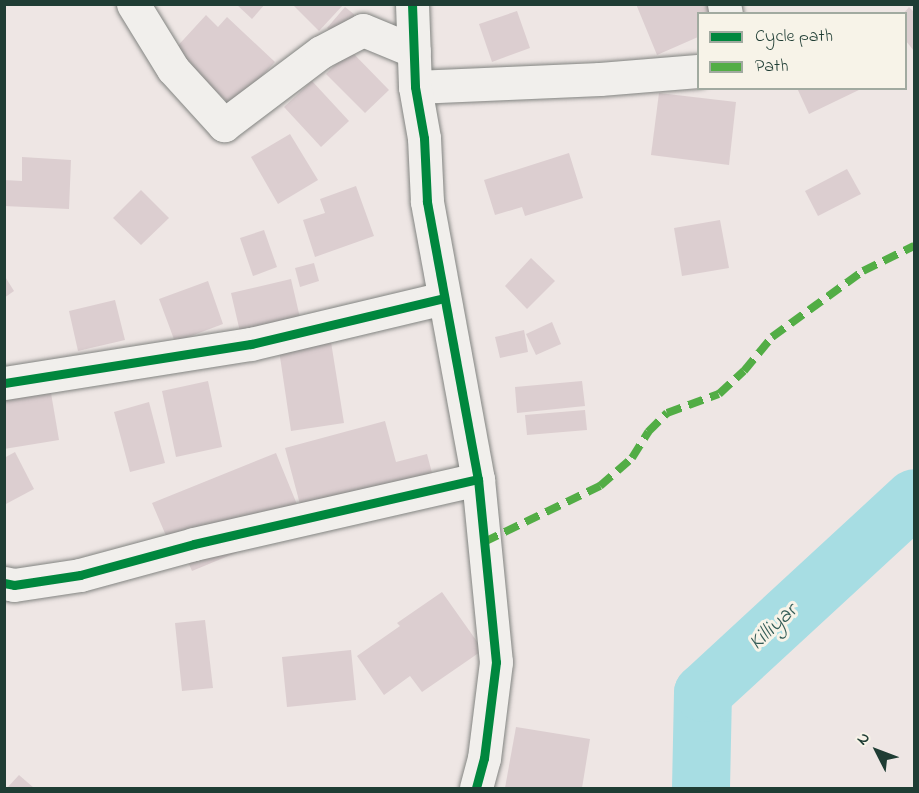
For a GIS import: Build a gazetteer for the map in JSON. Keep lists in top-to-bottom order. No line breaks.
{"water":["Killiyar"],"legend":["Cycle path","Path"],"north":"top left"}
